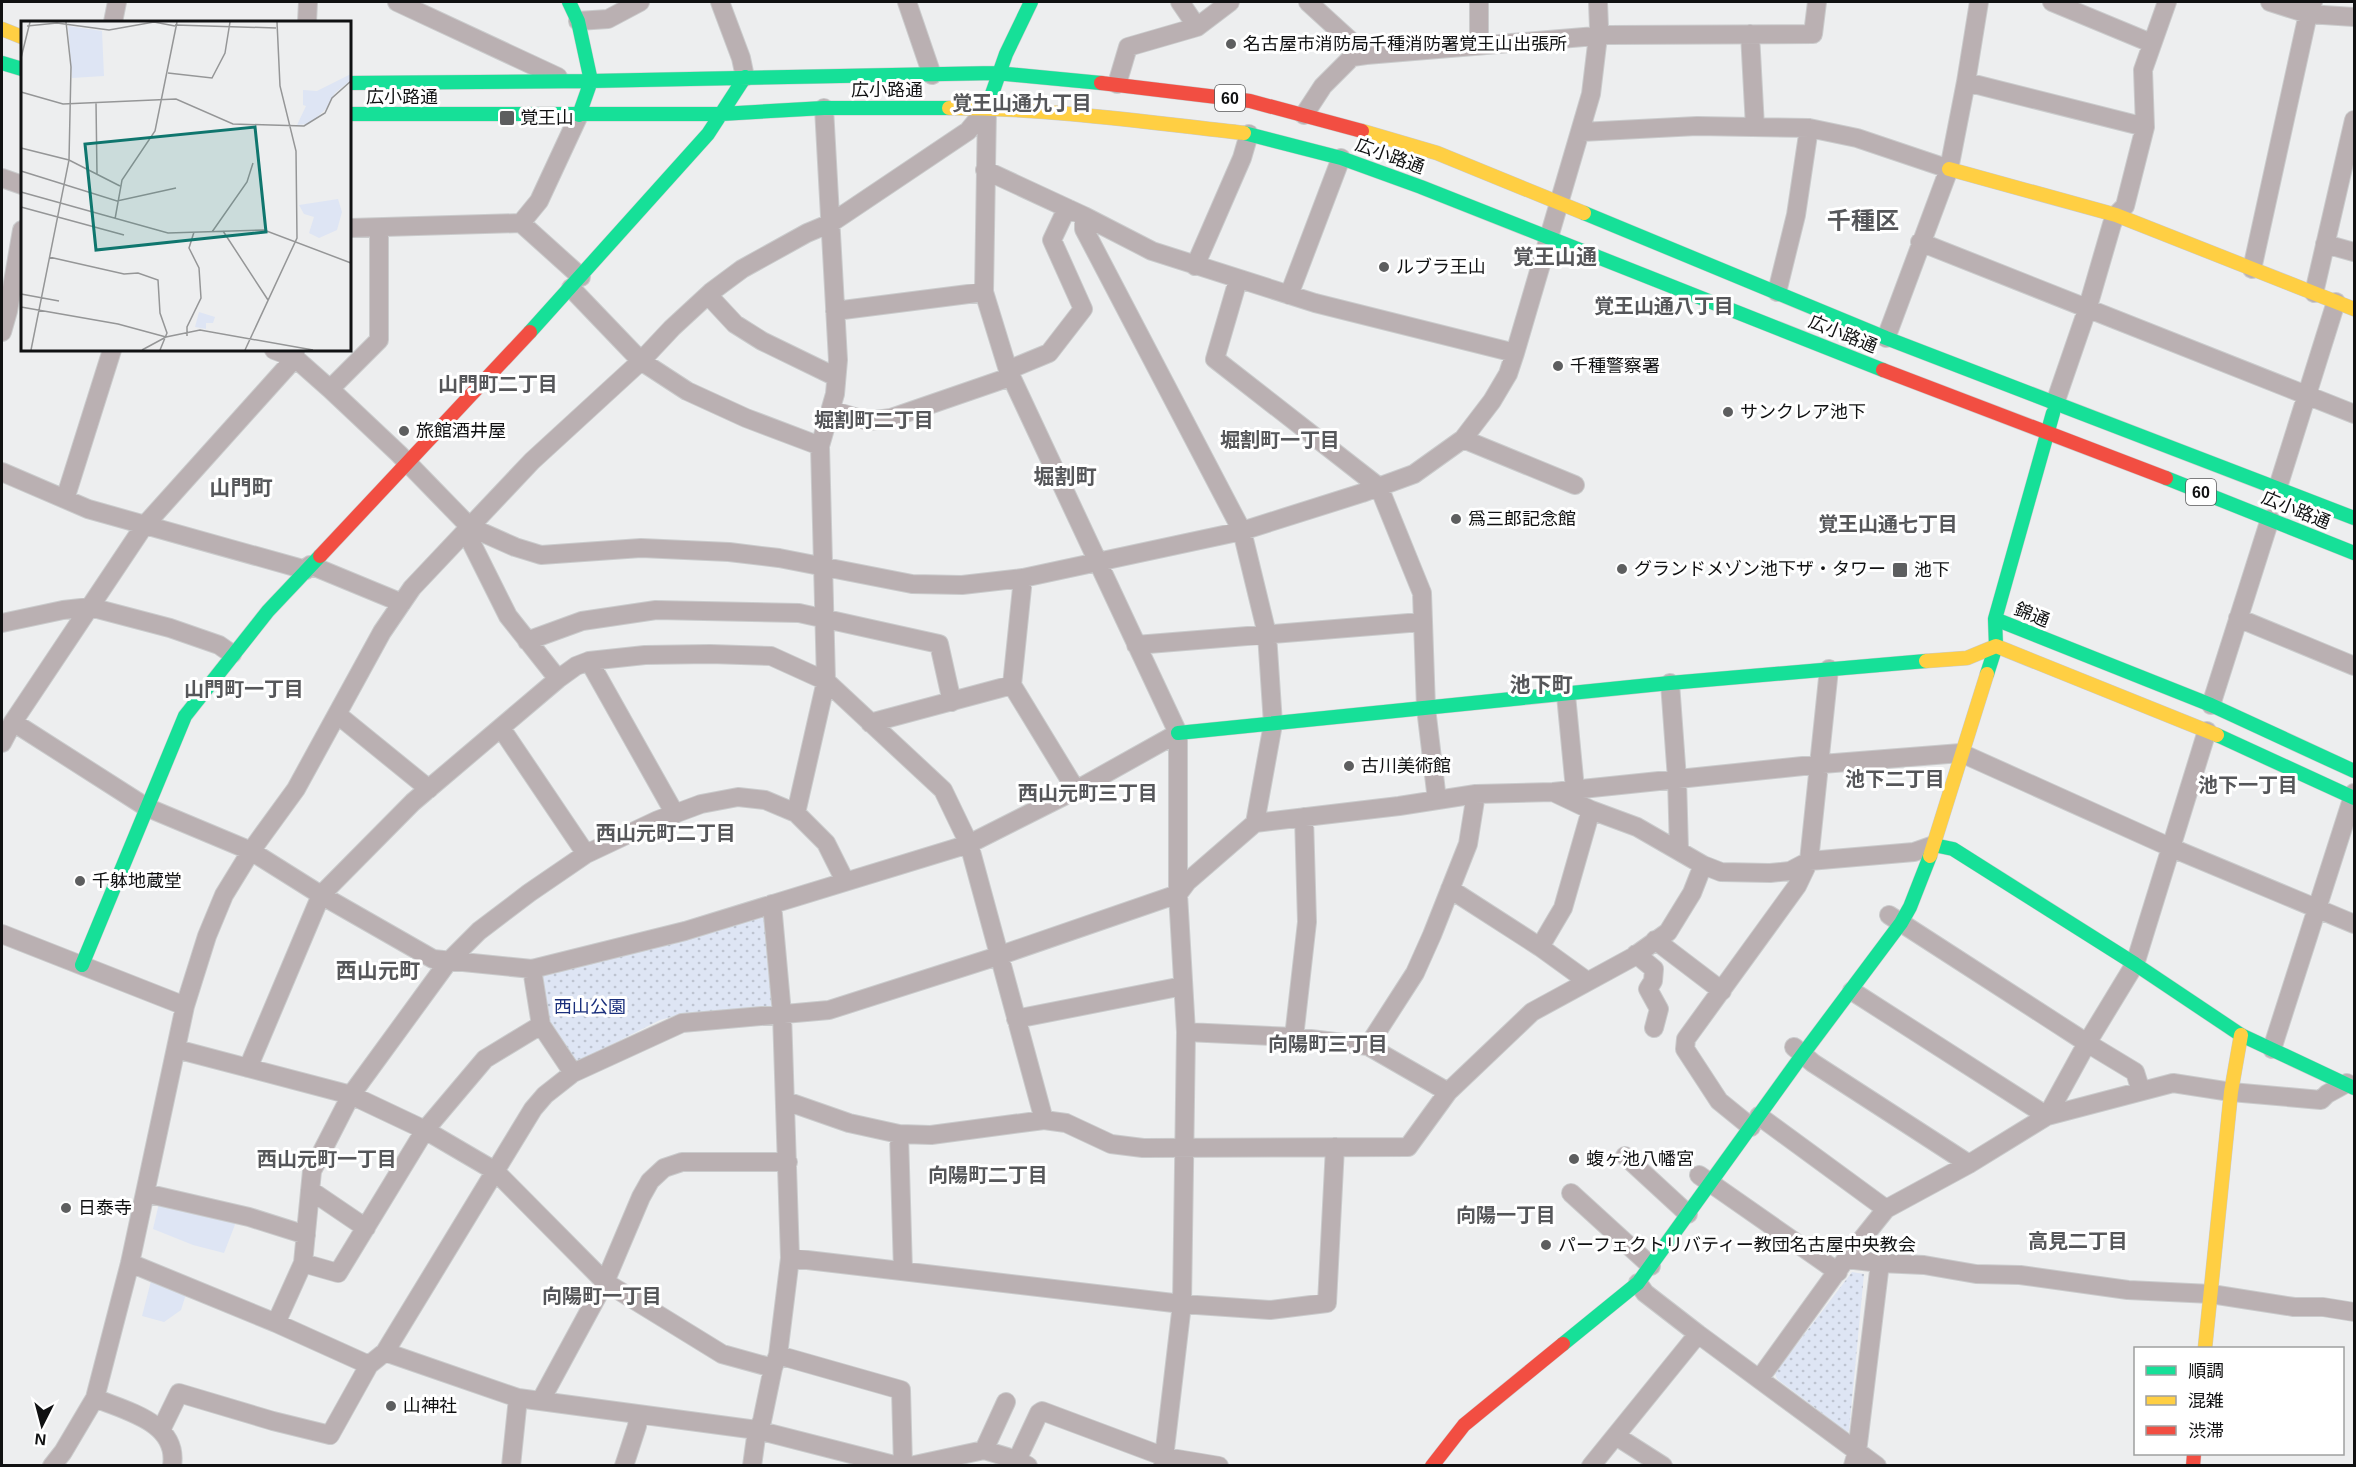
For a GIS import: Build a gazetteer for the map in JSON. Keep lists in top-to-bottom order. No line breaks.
{"streets":{"street":["広小路通","60","錦通"]},"districts":["覚王山通九丁目","千種区","覚王山通","覚王山通八丁目","山門町二丁目","堀割町二丁目","堀割町一丁目","堀割町","山門町","覚王山通七丁目","池下町","山門町一丁目","池下二丁目","池下一丁目","西山元町三丁目","西山元町二丁目","西山元町","向陽町三丁目","西山元町一丁目","向陽町二丁目","向陽一丁目","高見二丁目","向陽町一丁目"],"parks":["西山公園"],"places":{"other":["名古屋市消防局千種消防署覚王山出張所","ルブラ王山","千種警察署","サンクレア池下","旅館酒井屋","爲三郎記念館","グランドメゾン池下ザ・タワー","古川美術館","千躰地蔵堂","蝮ヶ池八幡宮","日泰寺","パーフェクトリバティー教団名古屋中央教会","山神社"],"transit":["覚王山","池下"]},"legend":["順調","混雑","渋滞"],"north":"bottom"}
